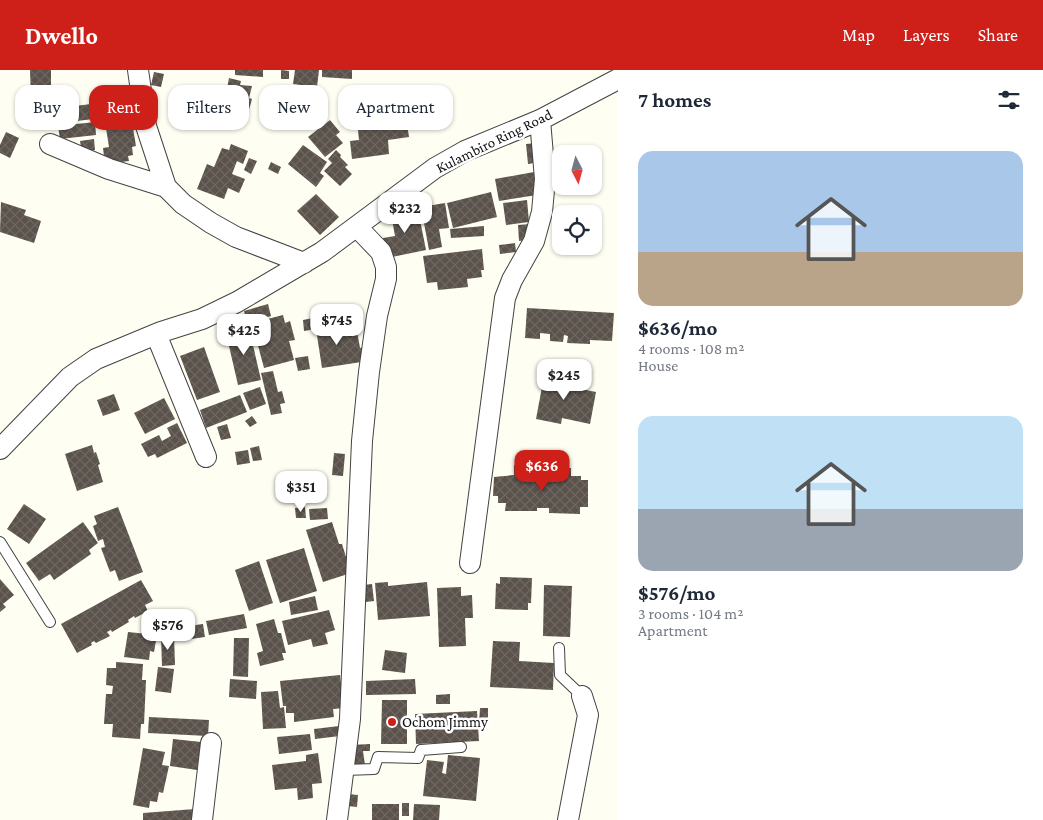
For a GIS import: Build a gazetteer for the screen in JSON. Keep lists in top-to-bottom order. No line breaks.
{"streets":{"street":["Kulambiro Ring Road"]},"places":["Ochom Jimmy"],"north":"bottom","page":{"header":"Dwello","nav":["Map","Layers","Share"],"heading":"7 homes","chip":["Buy","Rent","Filters","New","Apartment"],"list":[{"name":"$636/mo","note":"4 rooms · 108 m² · House"},{"name":"$576/mo","note":"3 rooms · 104 m² · Apartment"}],"price":["$232","$745","$425","$245","$636","$351","$576"]}}
